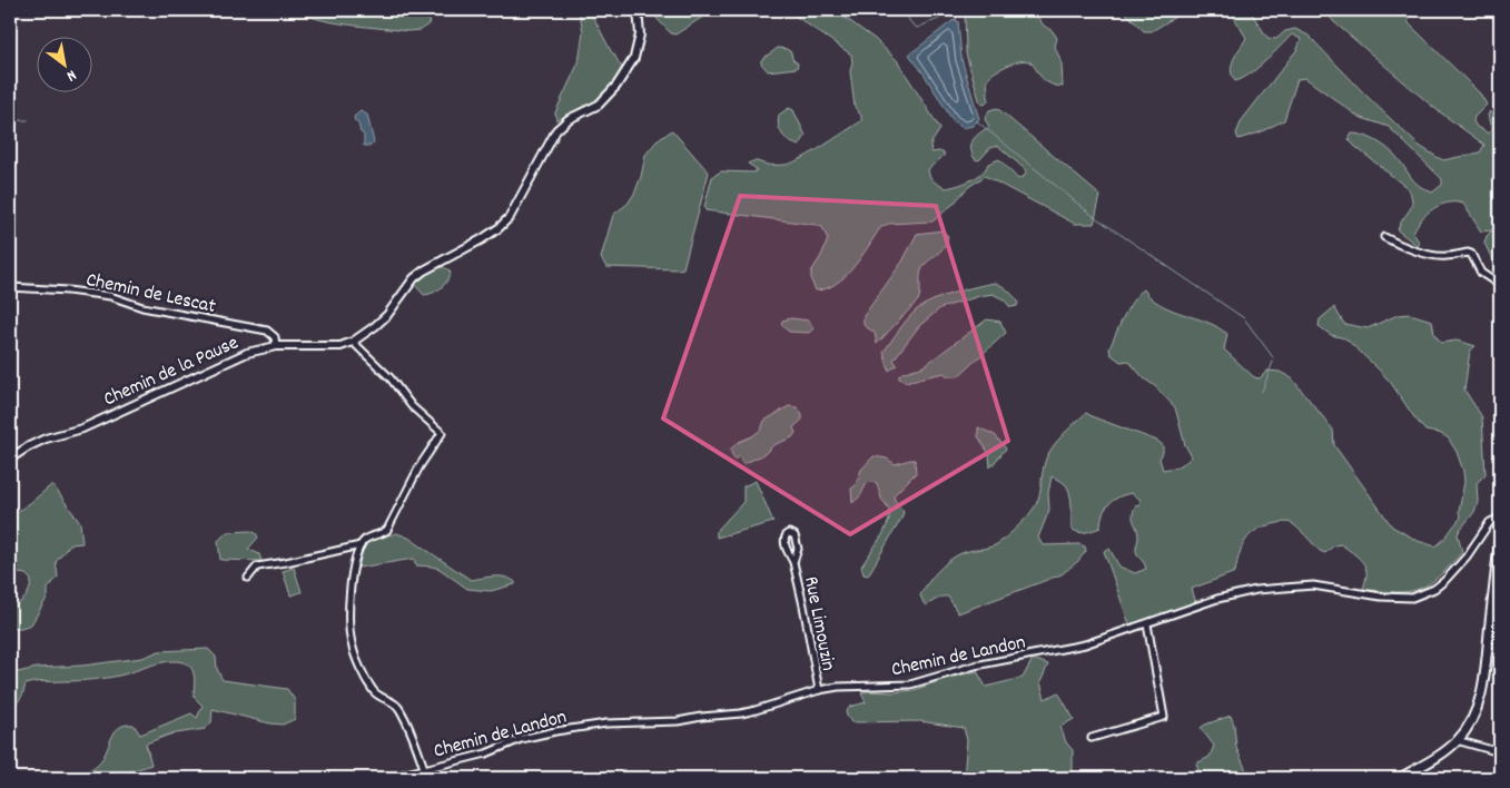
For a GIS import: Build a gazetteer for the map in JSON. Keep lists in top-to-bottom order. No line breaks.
{"streets":{"street":["Chemin de Lescat","Chemin de la Pause","Rue Limouzin","Chemin de Landon"]},"crossings":[["Chemin de Lescat","Chemin de la Pause"],["Rue Limouzin","Chemin de Landon"]],"north":"bottom right"}
